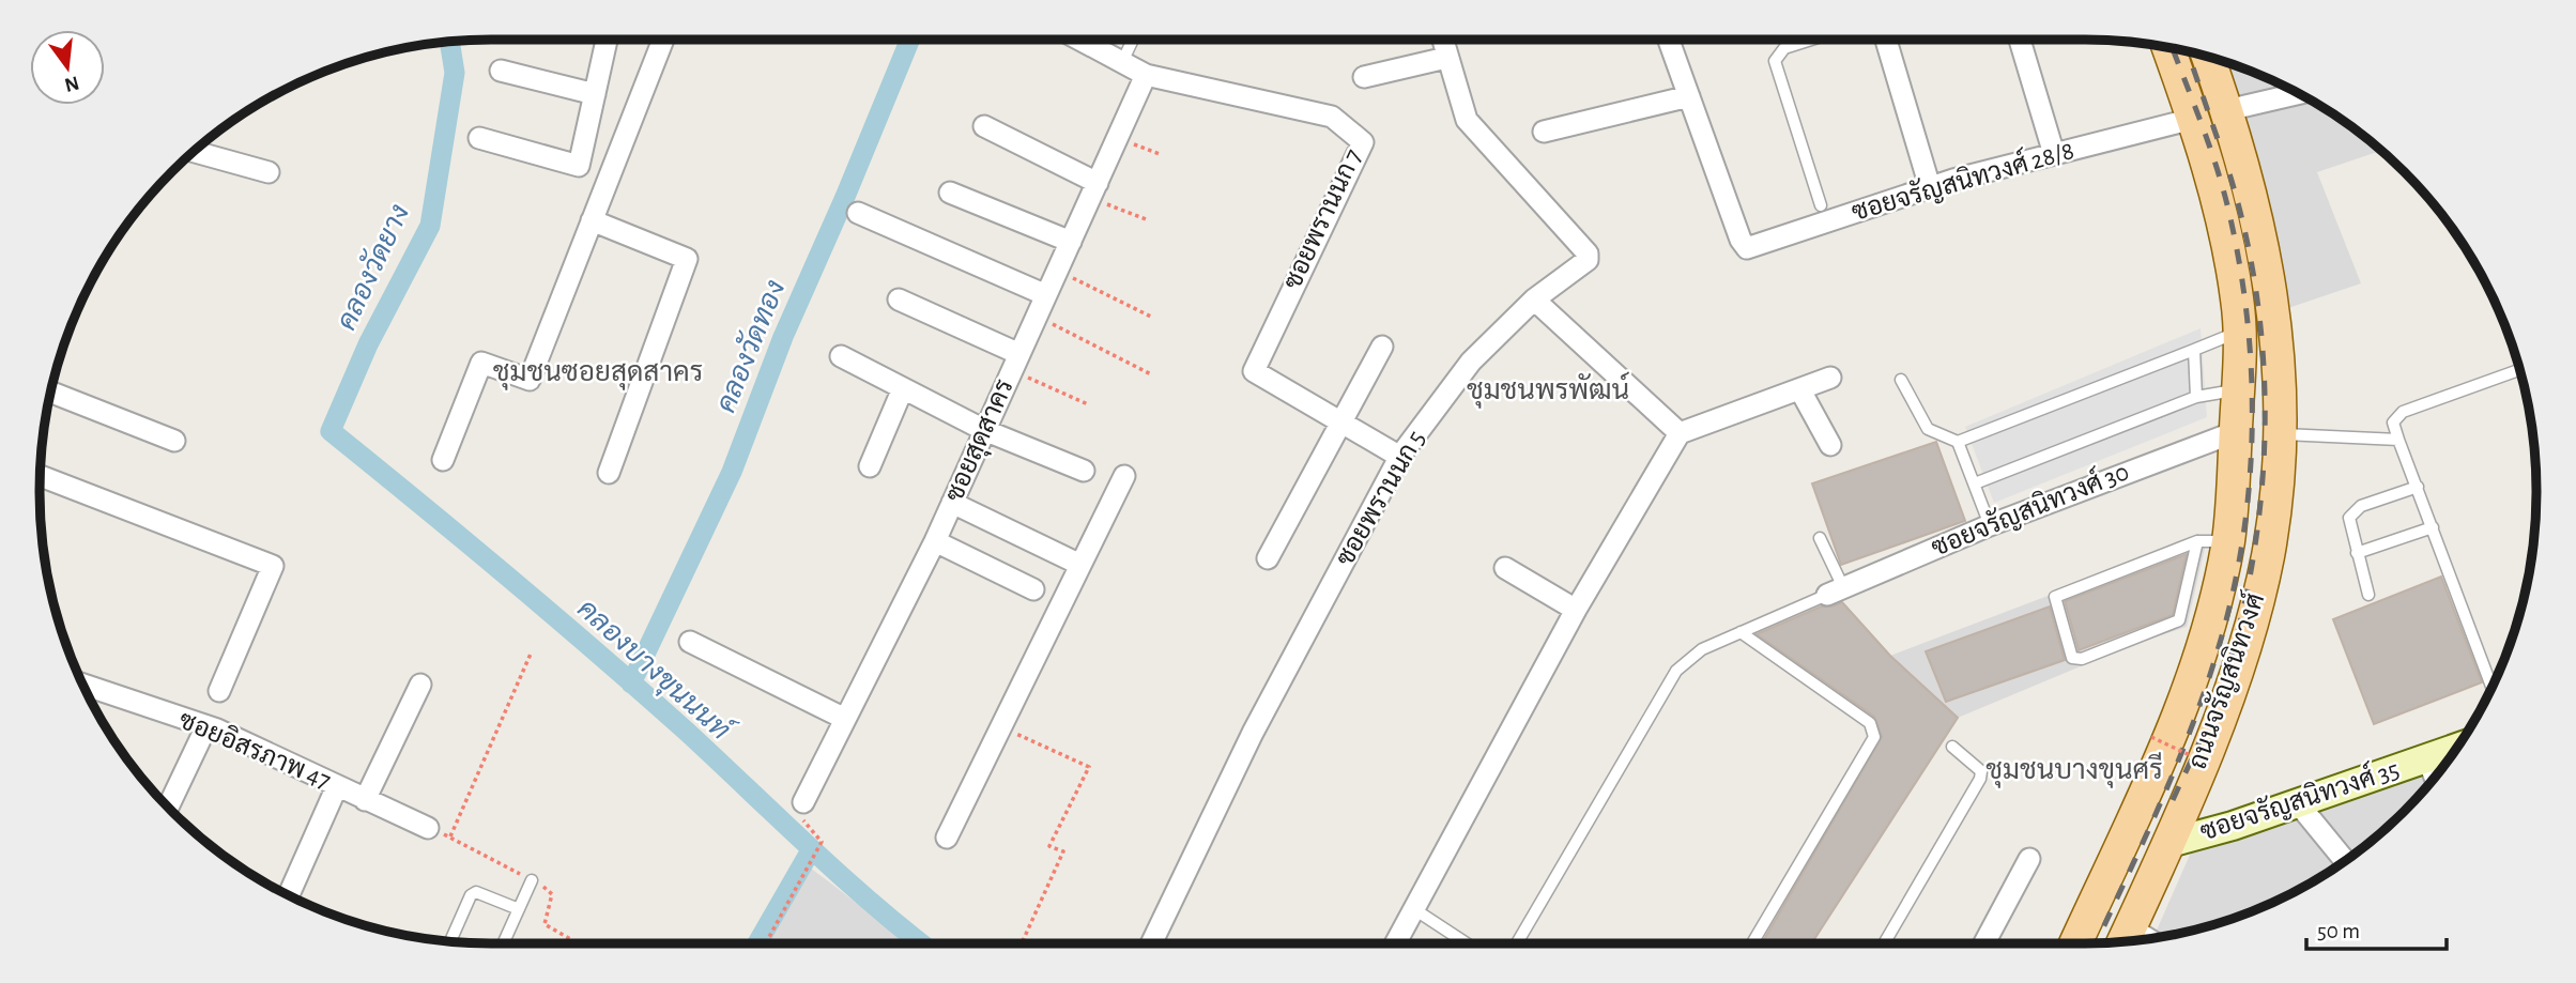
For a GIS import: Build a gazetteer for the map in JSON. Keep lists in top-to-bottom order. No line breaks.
{"streets":{"main road":["ถนนจรัญสนิทวงศ์"],"street":["ซอยจรัญสนิทวงศ์ 28/8","ซอยพรานนก 7","ซอยสุดสาคร","ซอยพรานนก 5","ซอยจรัญสนิทวงศ์ 30","ซอยอิสรภาพ 47","ซอยจรัญสนิทวงศ์ 35"]},"crossings":[["ซอยจรัญสนิทวงศ์ 28/8","ถนนจรัญสนิทวงศ์"],["ซอยพรานนก 7","ซอยสุดสาคร"],["ซอยจรัญสนิทวงศ์ 30","ถนนจรัญสนิทวงศ์"],["ถนนจรัญสนิทวงศ์","ซอยจรัญสนิทวงศ์ 35"]],"districts":["ชุมชนซอยสุดสาคร","ชุมชนพรพัฒน์","ชุมชนบางขุนศรี"],"water":["คลองวัดยาง","คลองวัดทอง","คลองบางขุนนนท์"],"scale_bar":"50 m","north":"bottom"}
